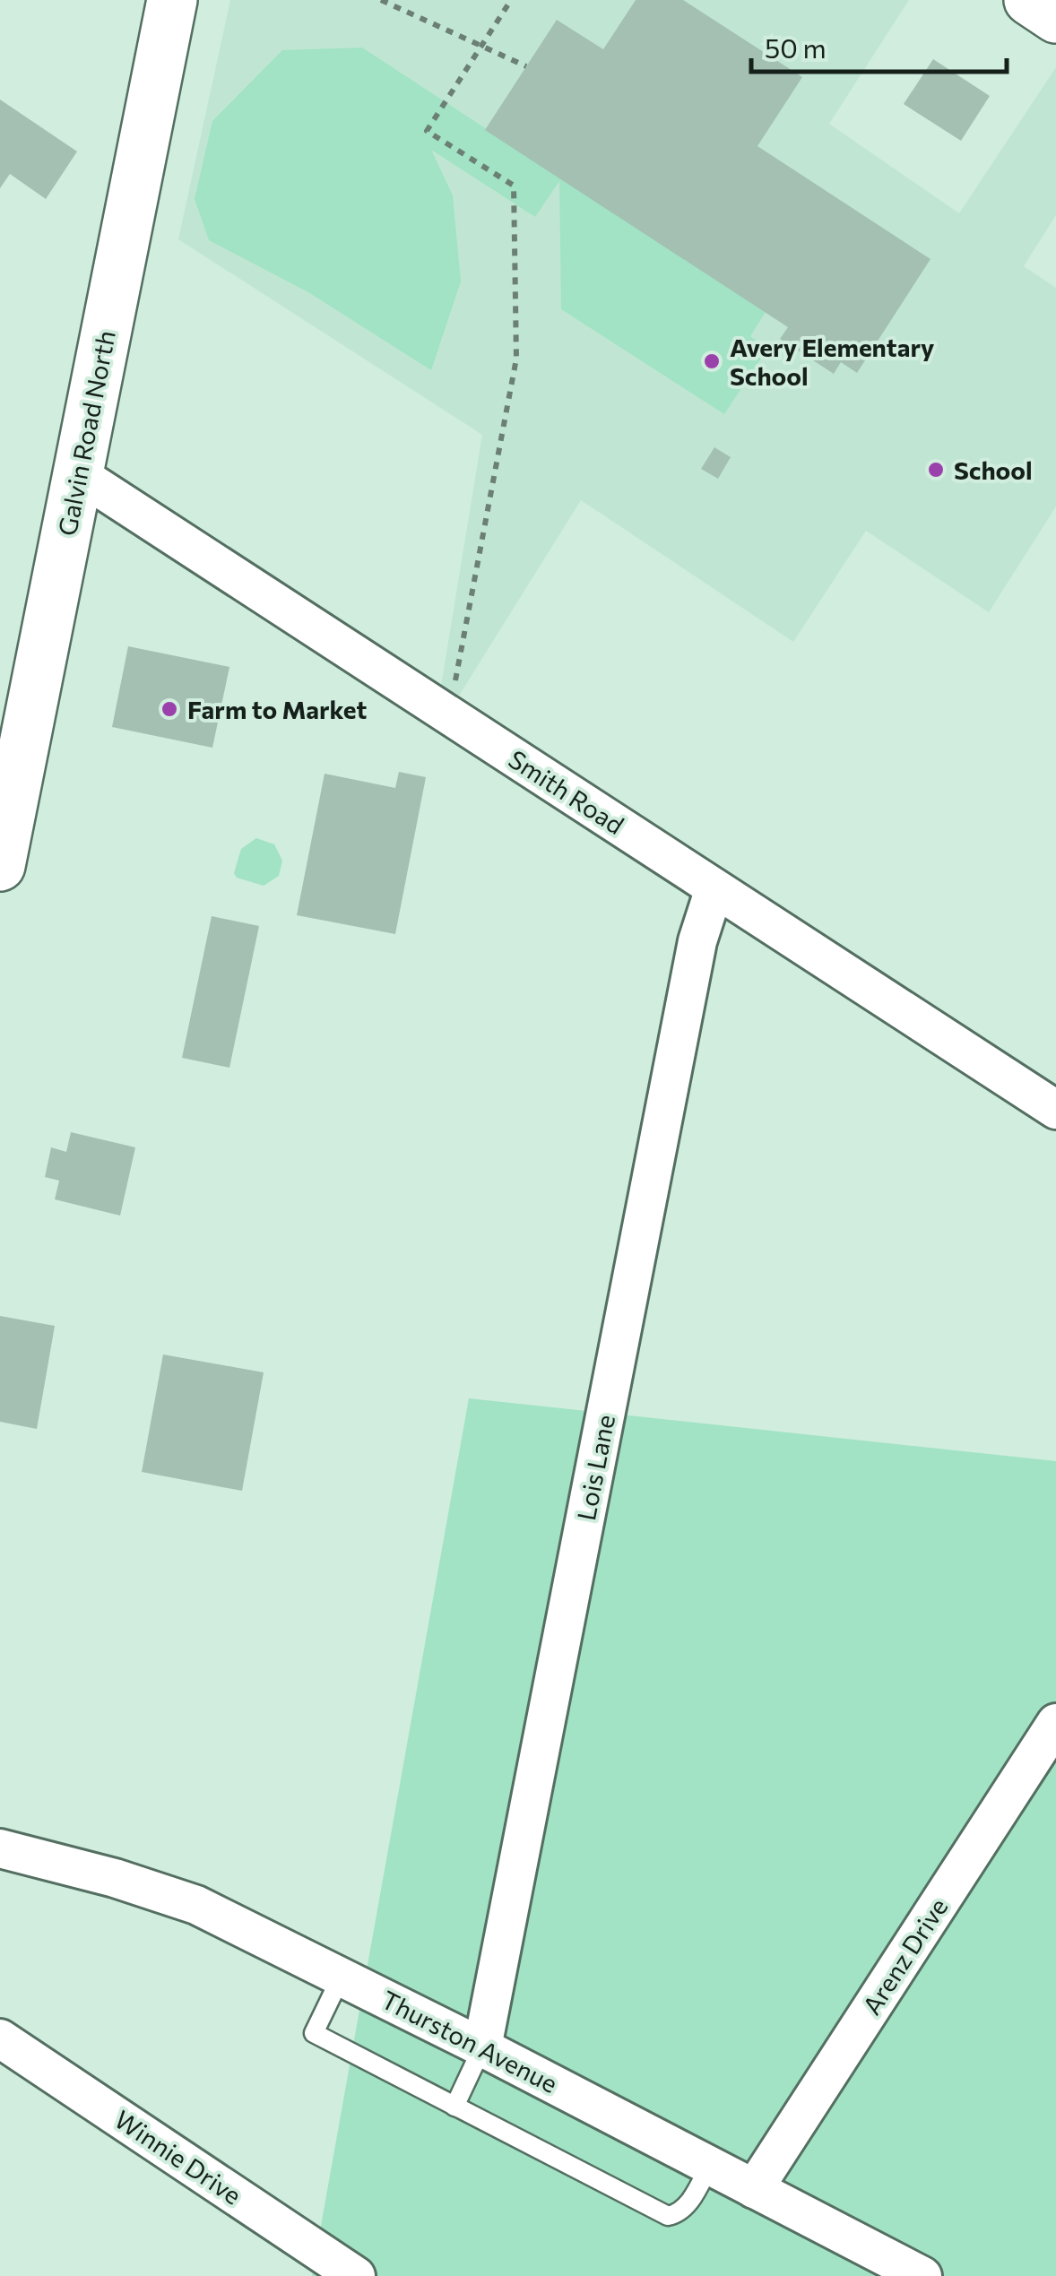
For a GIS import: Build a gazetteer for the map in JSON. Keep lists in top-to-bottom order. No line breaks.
{"streets":{"main road":["Galvin Road North"],"street":["Smith Road","Lois Lane","Arenz Drive","Thurston Avenue","Winnie Drive"]},"crossings":[["Galvin Road North","Smith Road"],["Smith Road","Lois Lane"],["Lois Lane","Thurston Avenue"],["Arenz Drive","Thurston Avenue"]],"places":["Avery Elementary School","School","Farm to Market"],"scale_bar":"50 m"}
